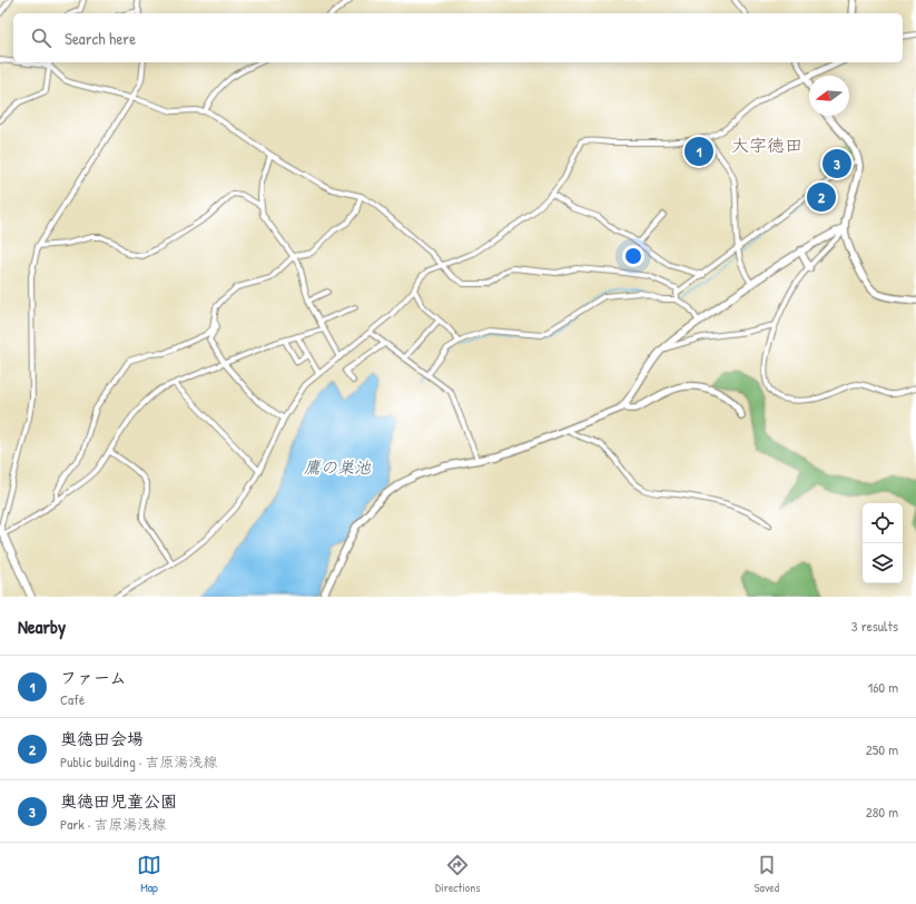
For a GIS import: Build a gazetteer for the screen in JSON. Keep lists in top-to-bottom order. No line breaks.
{"districts":["大字徳田"],"water":["鷹の巣池"],"north":"left","page":{"search":"Search here","pins":["1","3","2"],"heading":["Nearby","3 results"],"list":[{"mark":"1","name":"ファーム","note":"Café","value":"160 m"},{"mark":"2","name":"奥徳田会場","note":"Public building · 吉原湯浅線","value":"250 m"},{"mark":"3","name":"奥徳田児童公園","note":"Park · 吉原湯浅線","value":"280 m"}],"nav":["Map","Directions","Saved"]}}
